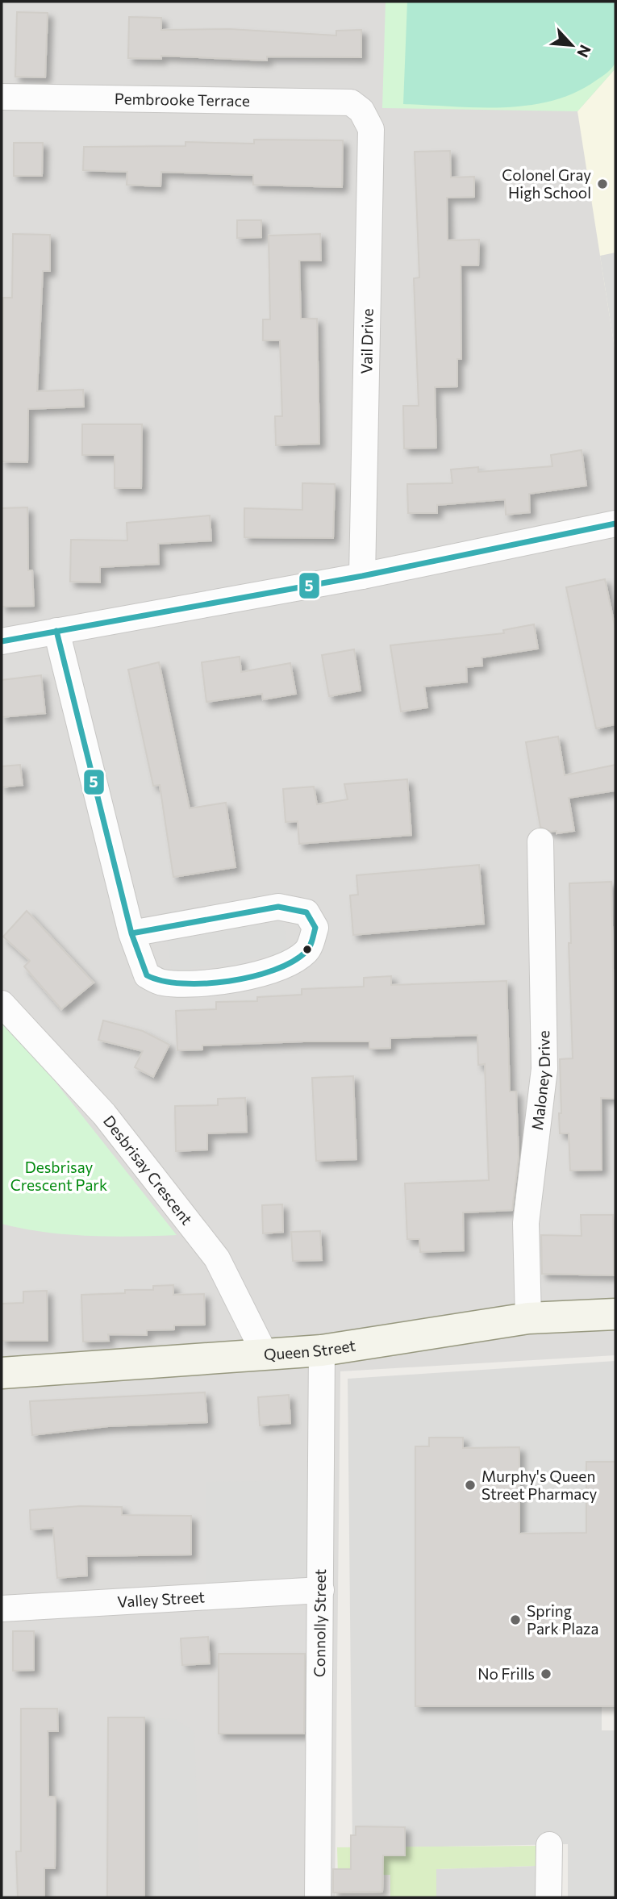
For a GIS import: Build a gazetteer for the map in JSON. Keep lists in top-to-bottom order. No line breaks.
{"streets":{"street":["Pembrooke Terrace","Vail Drive","Maloney Drive","Desbrisay Crescent","Queen Street","Valley Street","Connolly Street"]},"crossings":[["Pembrooke Terrace","Vail Drive"],["Maloney Drive","Queen Street"],["Desbrisay Crescent","Queen Street"],["Queen Street","Connolly Street"],["Valley Street","Connolly Street"]],"parks":["Desbrisay Crescent Park"],"places":["Colonel Gray High School","Murphy's Queen Street Pharmacy","Spring Park Plaza","No Frills"],"lines":["transit line 5"],"north":"bottom right"}
